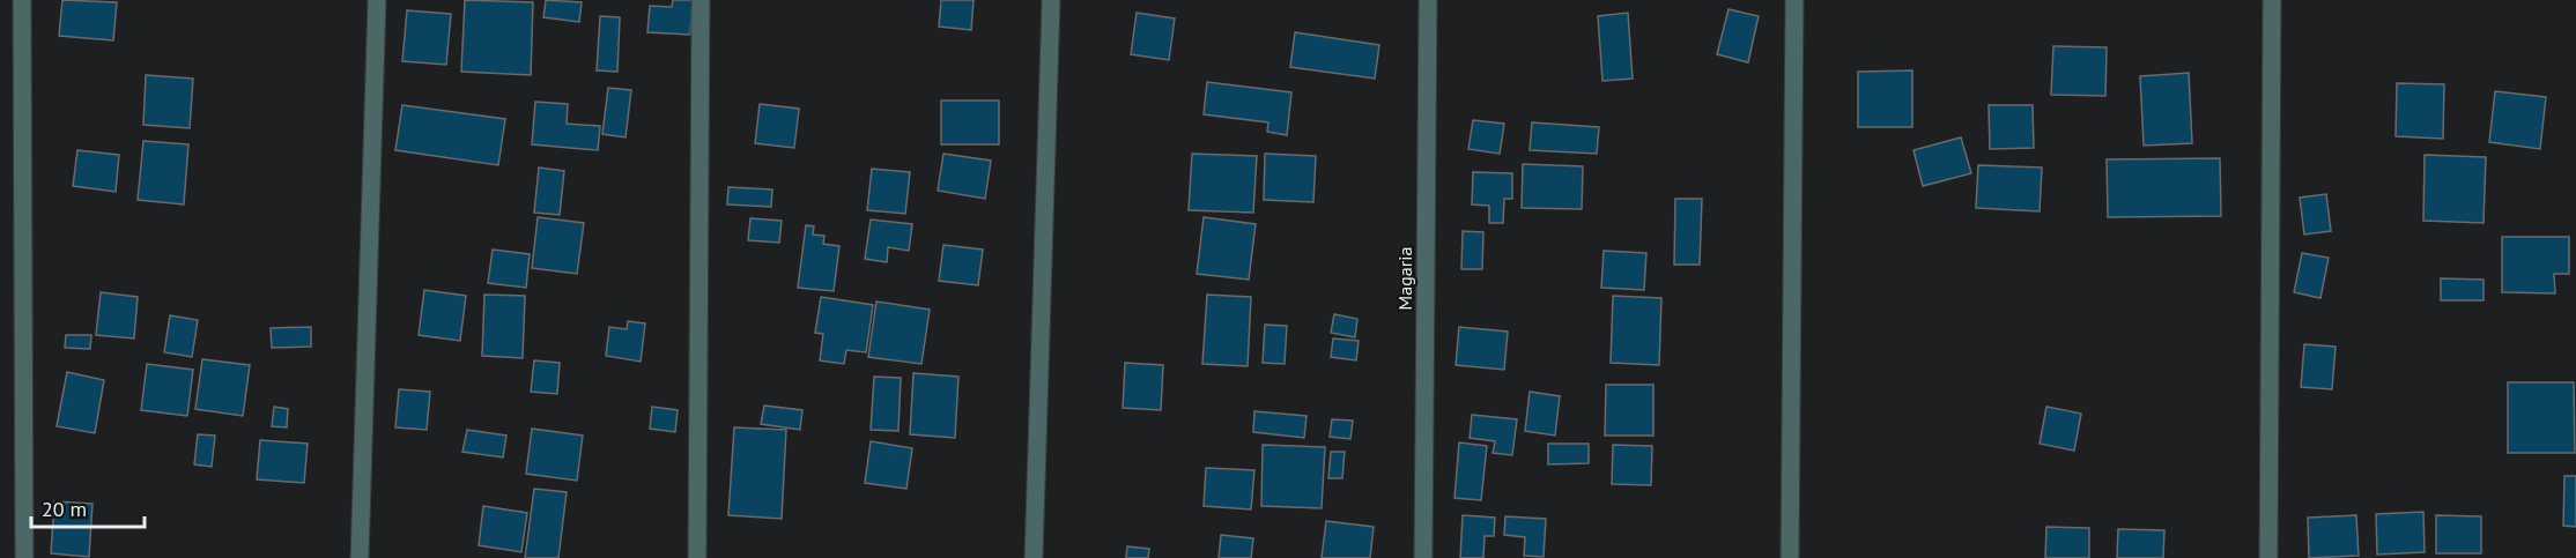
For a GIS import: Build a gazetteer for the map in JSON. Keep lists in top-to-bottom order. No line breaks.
{"streets":{"street":["Magaria"]},"scale_bar":"20 m"}
